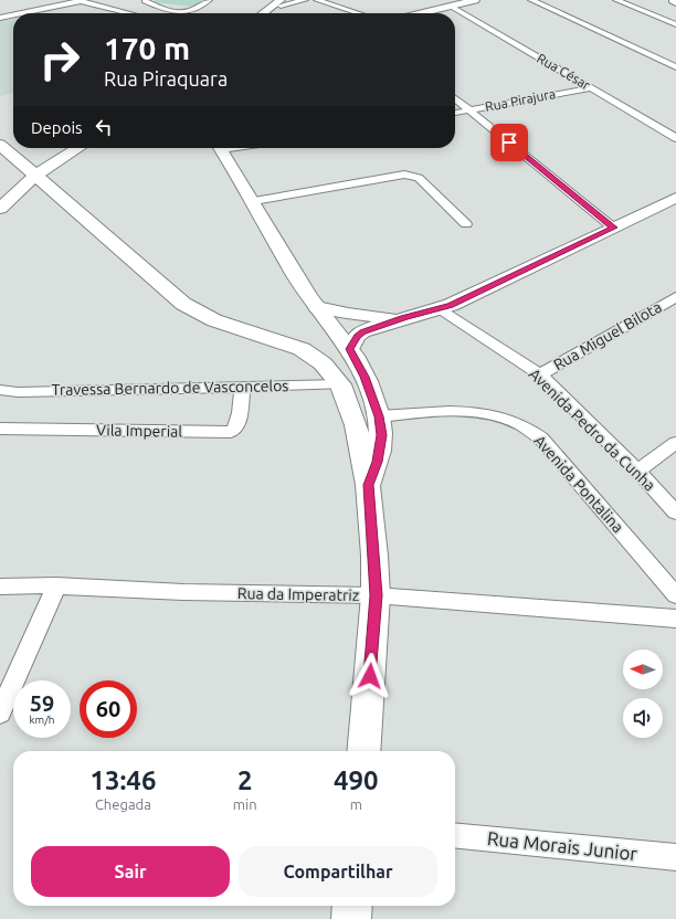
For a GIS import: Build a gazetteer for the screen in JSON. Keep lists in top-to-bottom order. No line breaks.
{"streets":{"street":["Rua César","Rua Pirajura","Rua Miguel Bilota","Travessa Bernardo de Vasconcelos","Avenida Pedro da Cunha","Vila Imperial","Avenida Pontalina","Rua da Imperatriz","Rua Morais Junior"]},"crossings":[["Rua César","Rua Pirajura"],["Rua Miguel Bilota","Avenida Pedro da Cunha"],["Travessa Bernardo de Vasconcelos","Vila Imperial"]],"north":"left","page":{"turn":["170 m","Rua Piraquara"],"then":"Depois","speed":"59 km/h","limit":"60","eta":["13:46","Chegada","2","min","490","m"],"buttons":["Sair","Compartilhar"]}}
